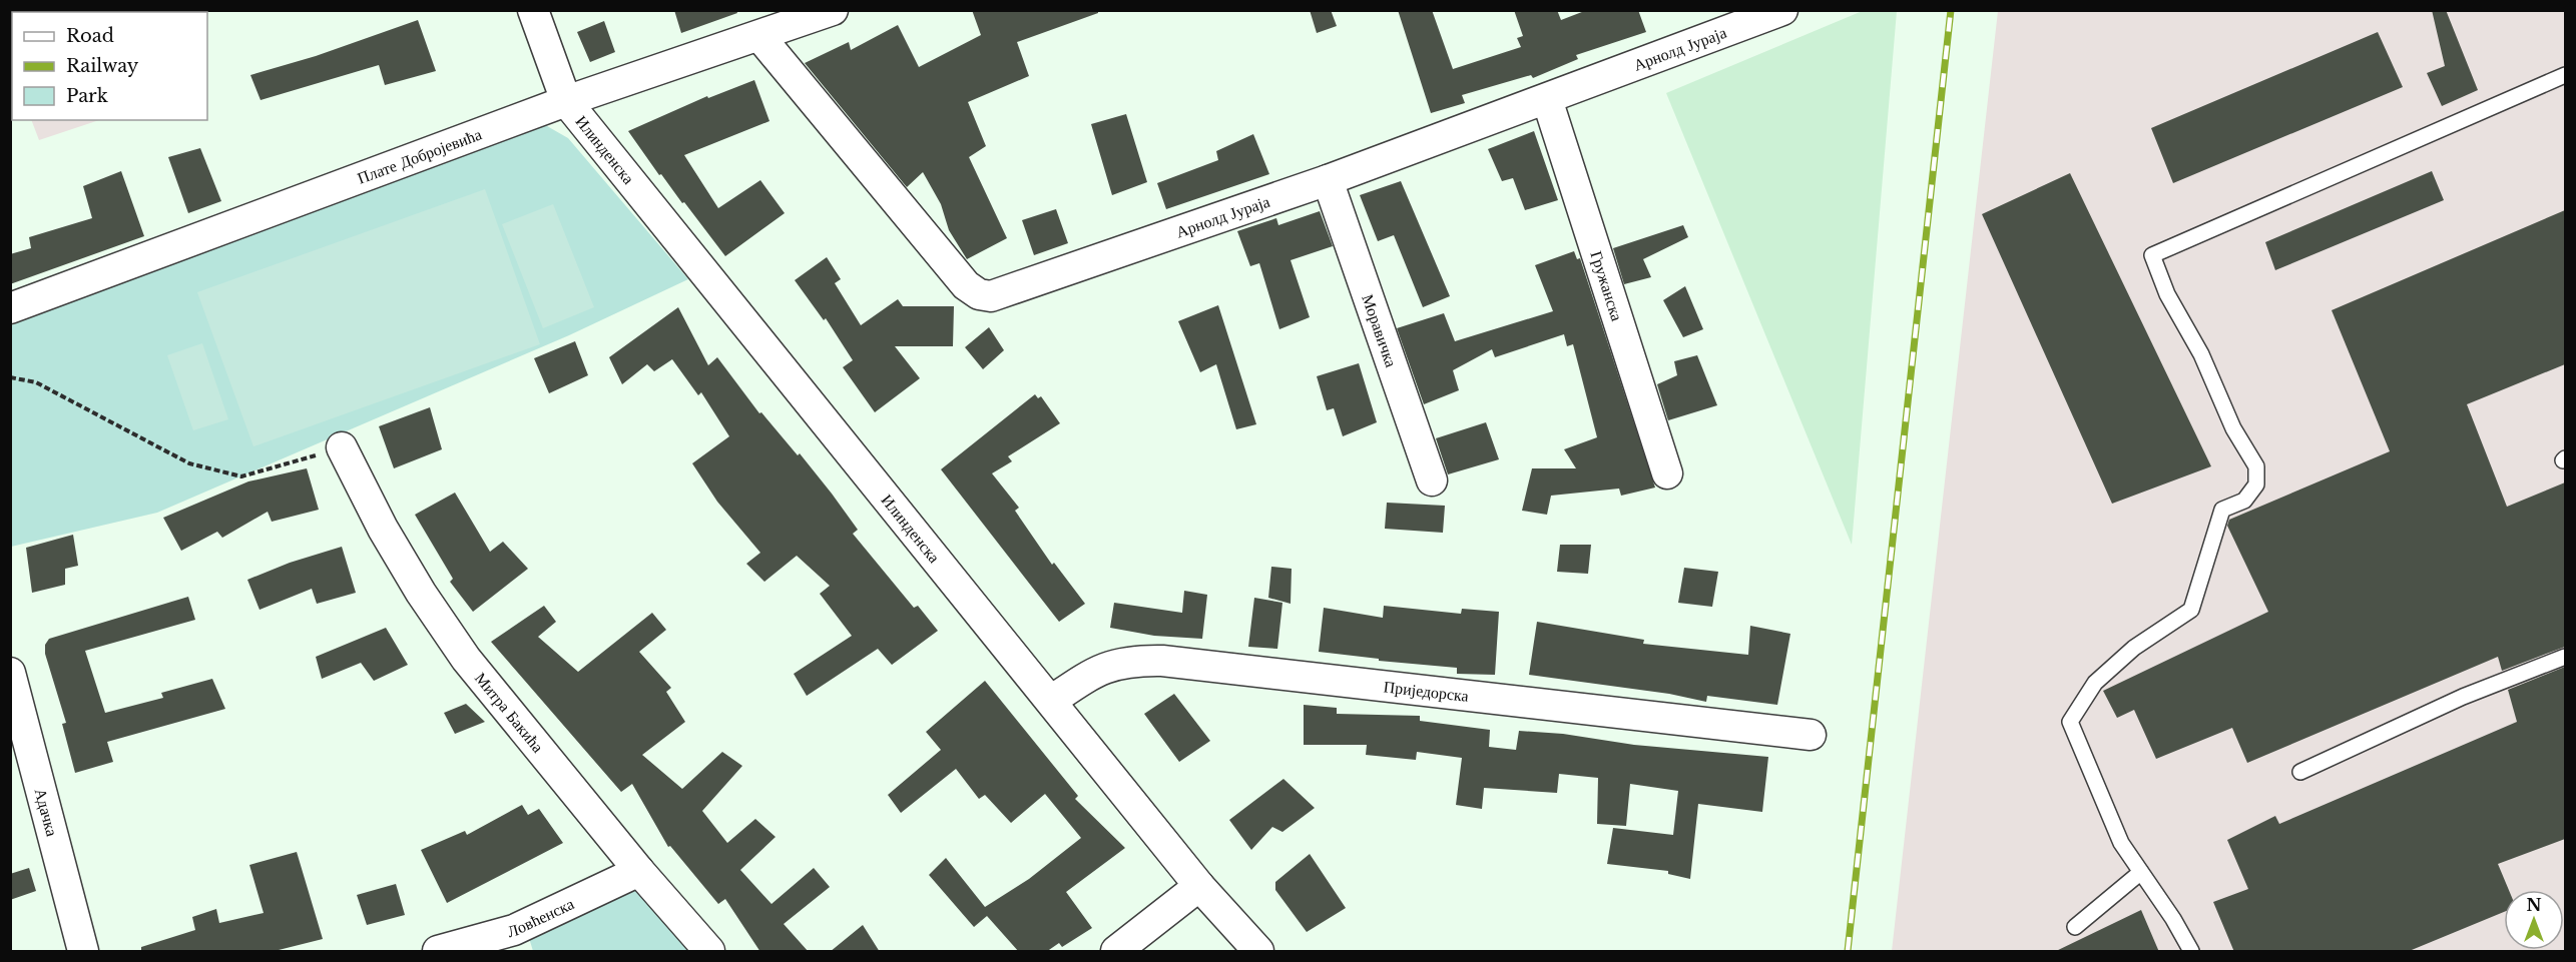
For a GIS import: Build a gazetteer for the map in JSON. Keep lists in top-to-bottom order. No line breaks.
{"streets":{"street":["Арнолд Јураја","Илинденска","Плате Добројевића","Гружанска","Моравичка","Приједорска","Митра Бакића","Адачка","Ловћенска"]},"crossings":[["Арнолд Јураја","Плате Добројевића"],["Арнолд Јураја","Гружанска"],["Арнолд Јураја","Моравичка"],["Илинденска","Плате Добројевића"],["Илинденска","Приједорска"],["Митра Бакића","Ловћенска"]],"legend":["Road","Railway","Park"],"north":"top"}
